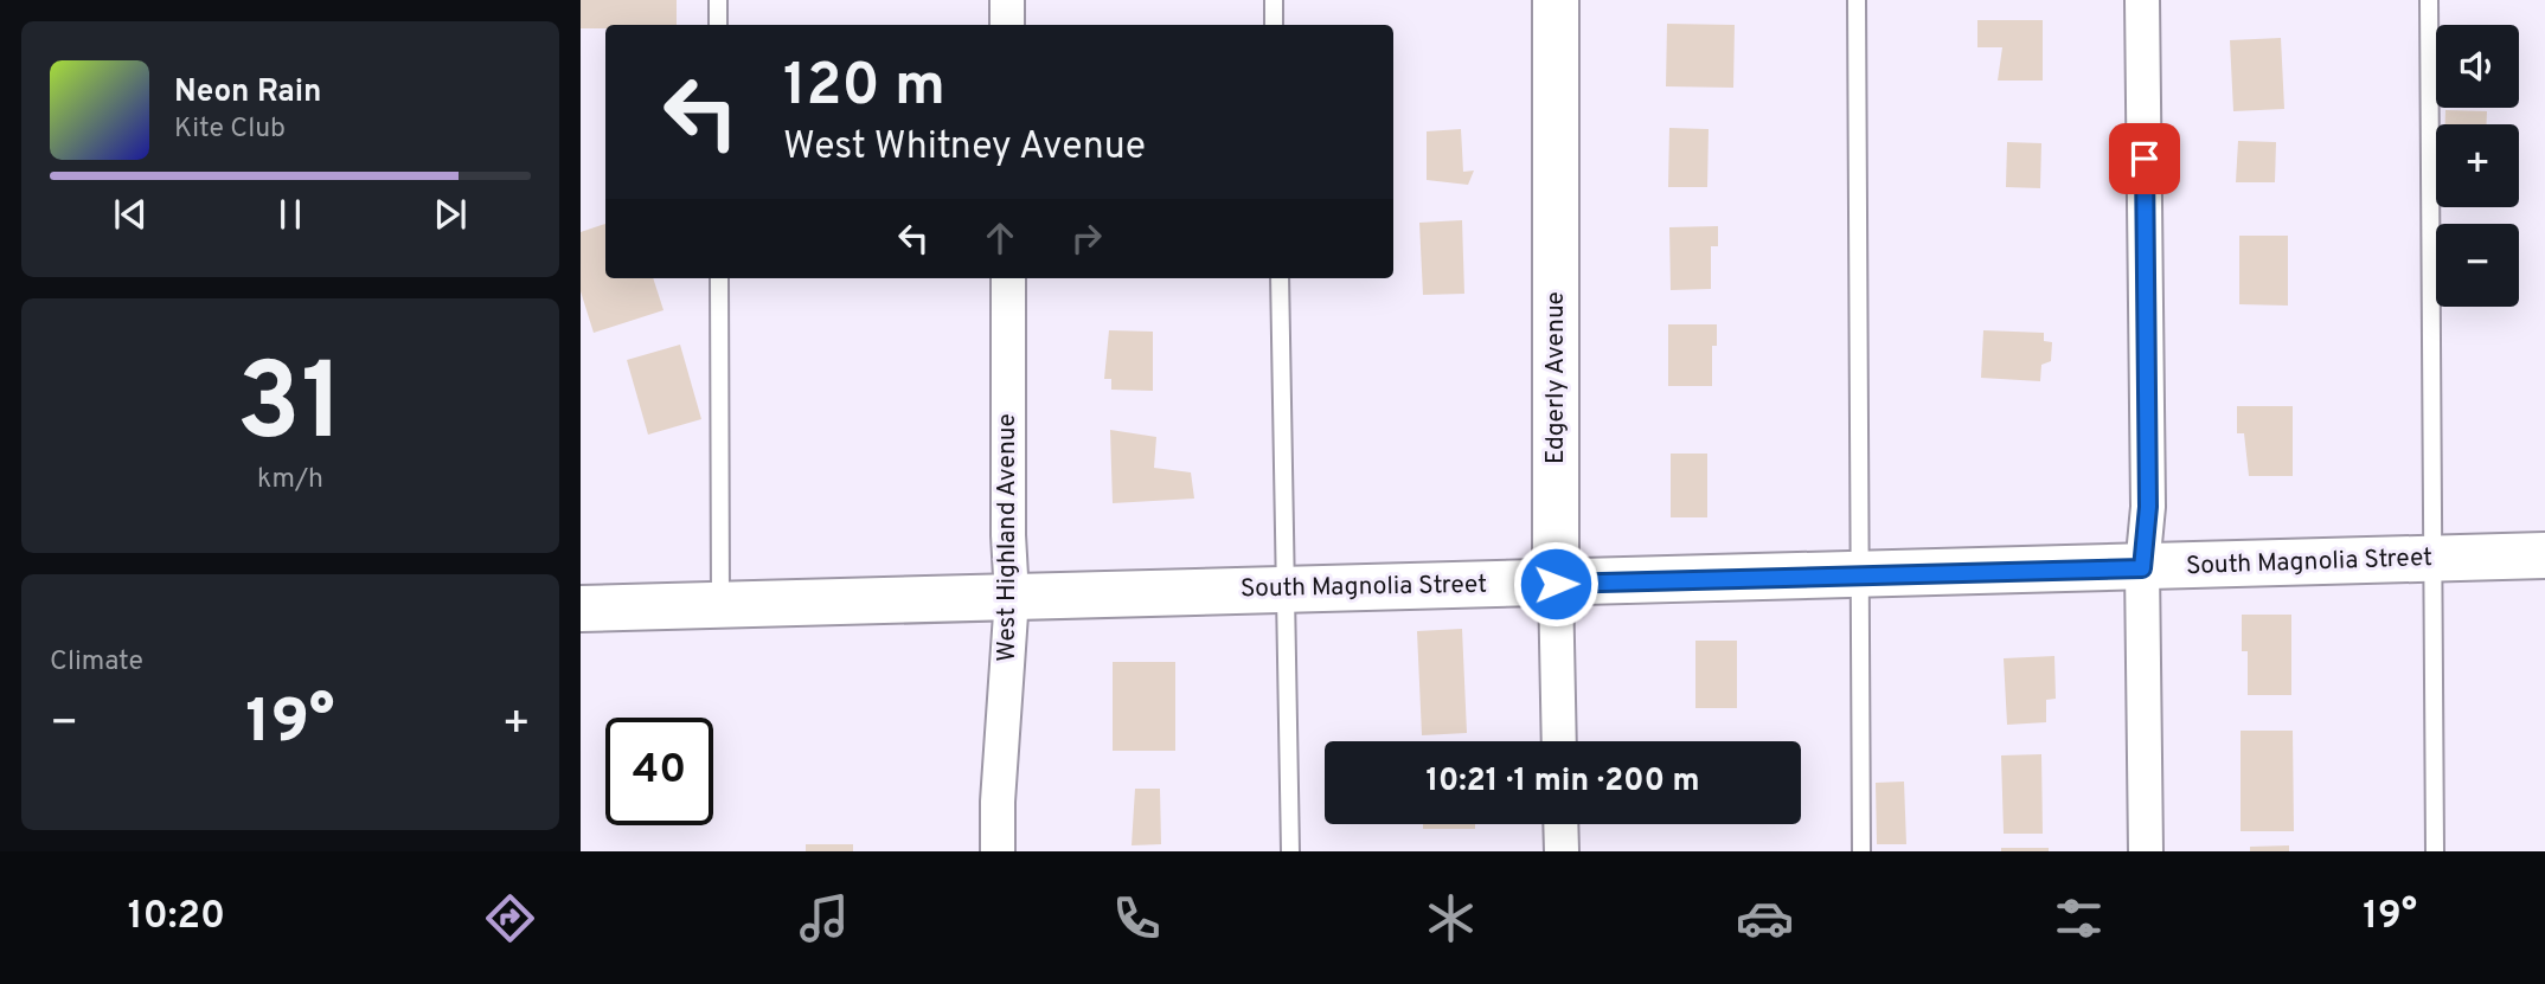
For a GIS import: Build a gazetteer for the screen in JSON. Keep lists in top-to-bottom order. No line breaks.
{"streets":{"street":["Edgerly Avenue","West Highland Avenue","South Magnolia Street"]},"crossings":[["Edgerly Avenue","South Magnolia Street"],["West Highland Avenue","South Magnolia Street"]],"page":{"map_buttons":["+","−"],"turn":["120 m","West Whitney Avenue"],"song":["Neon Rain","Kite Club"],"tile":[["31","km/h"],"Climate"],"heat":["−","19°","+"],"limit":"40","trip":"10:21 · 1 min · 200 m","tabs":["10:20","19°"]}}
